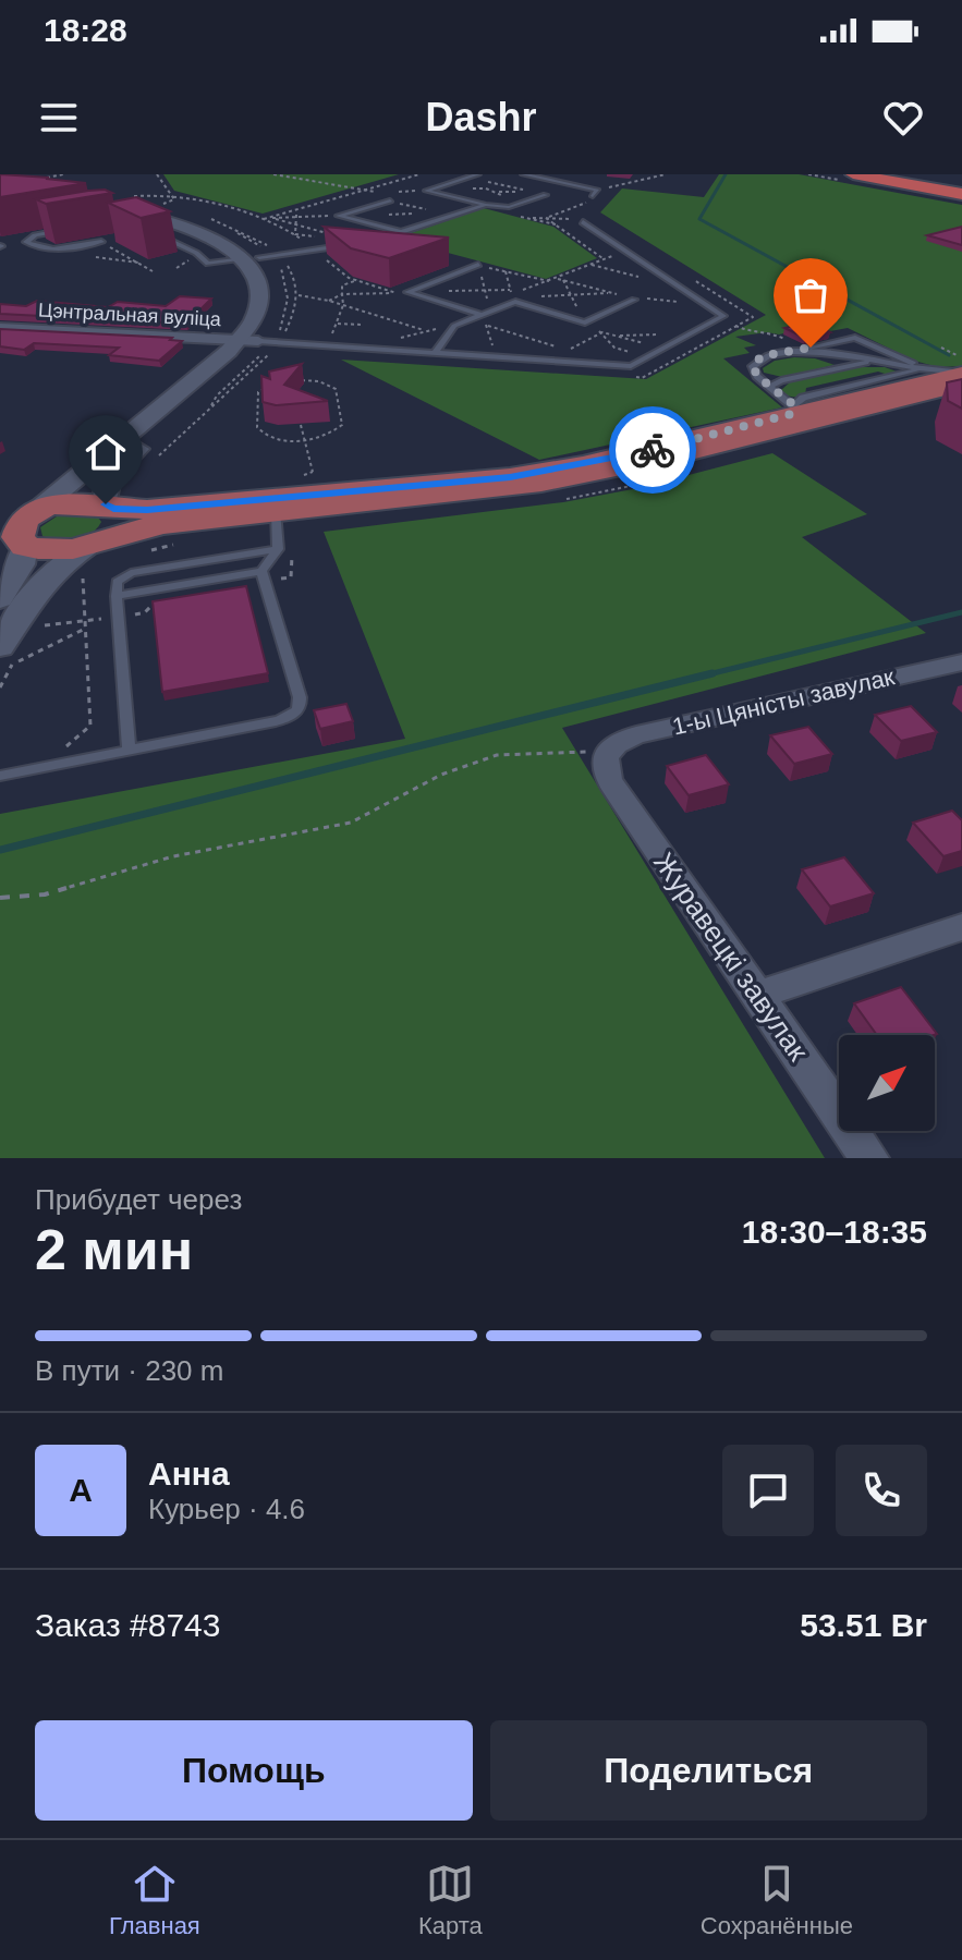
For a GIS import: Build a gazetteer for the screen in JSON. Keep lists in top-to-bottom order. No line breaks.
{"streets":{"street":["Цэнтральная вуліца","1-ы Цяністы завулак","Журавецкі завулак"]},"crossings":[["1-ы Цяністы завулак","Журавецкі завулак"]],"north":"top right","page":{"status":"18:28","header":"Dashr","heading":["2 мин","Прибудет через","18:30–18:35"],"panel":["Анна","Курьер · 4.6","Заказ #8743","53.51 Br"],"bar":"В пути · 230 m","round":"А","buttons":["Помощь","Поделиться"],"tabs":["Главная","Карта","Сохранённые"]}}
